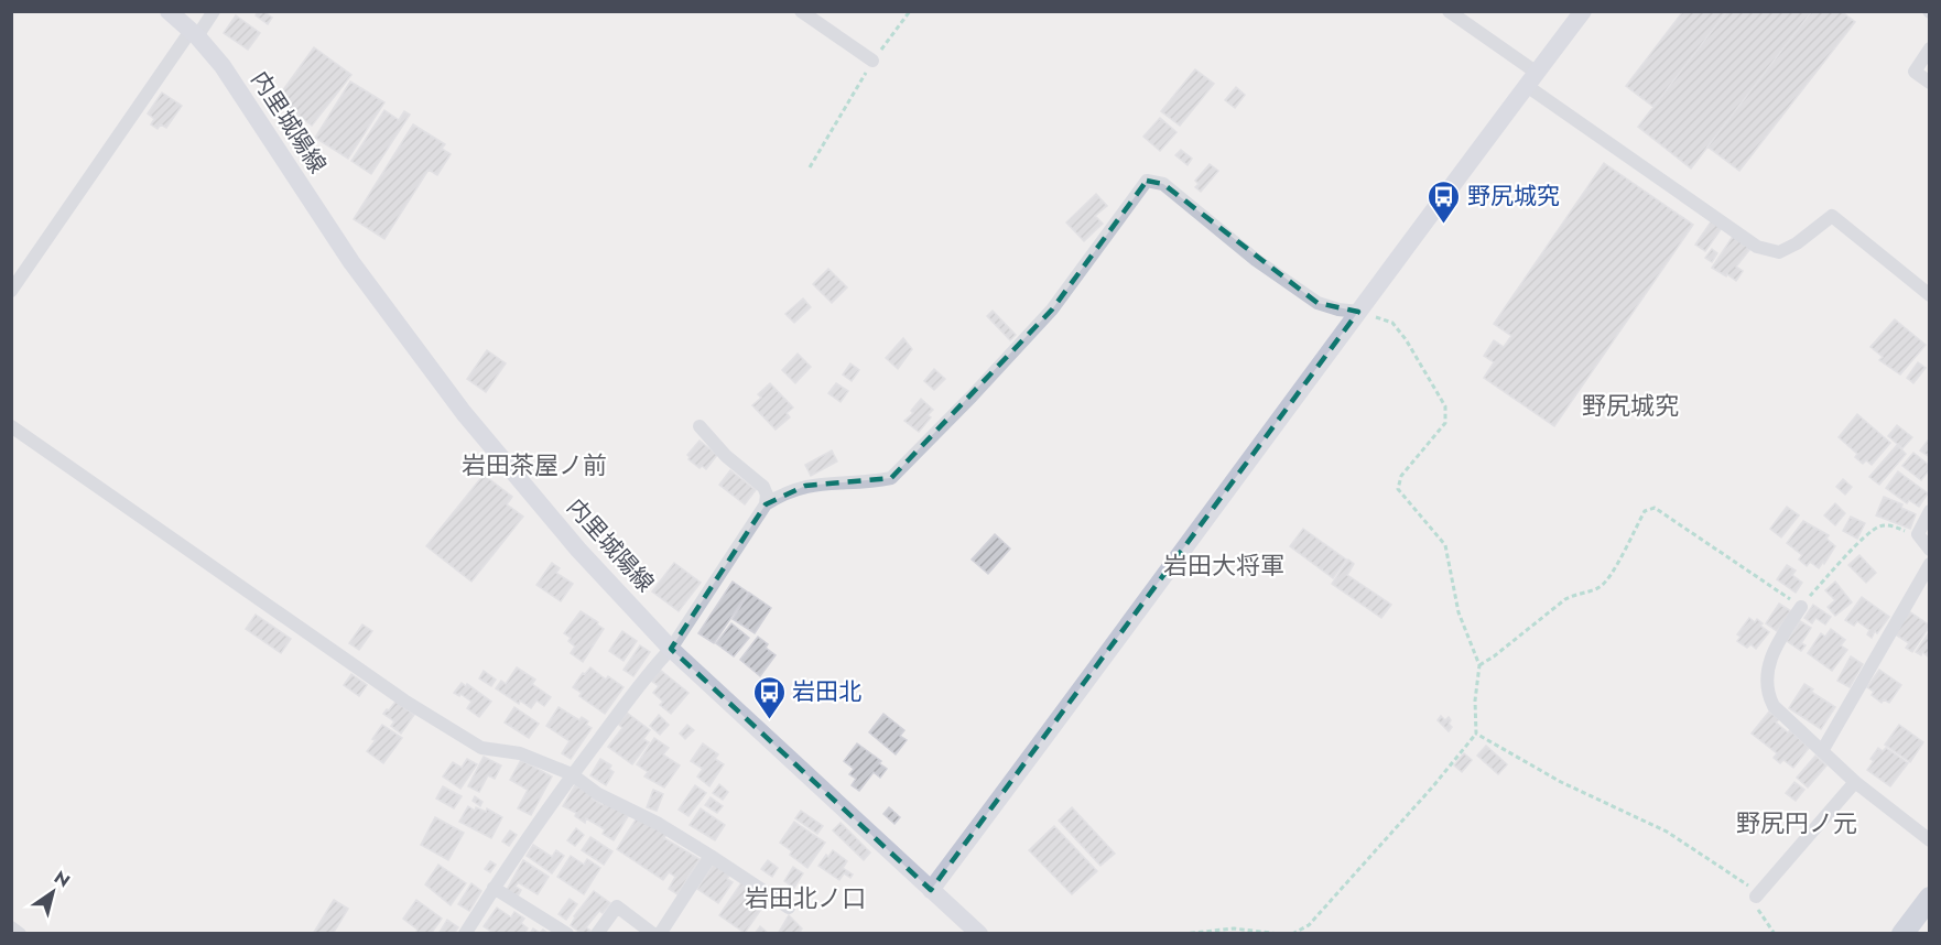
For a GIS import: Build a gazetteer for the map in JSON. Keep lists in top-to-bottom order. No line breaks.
{"streets":{"main road":["内里城陽線"]},"districts":["野尻城究","岩田茶屋ノ前","岩田大将軍","野尻円ノ元","岩田北ノ口"],"places":{"bus stop":["野尻城究","岩田北"]},"north":"top right"}
